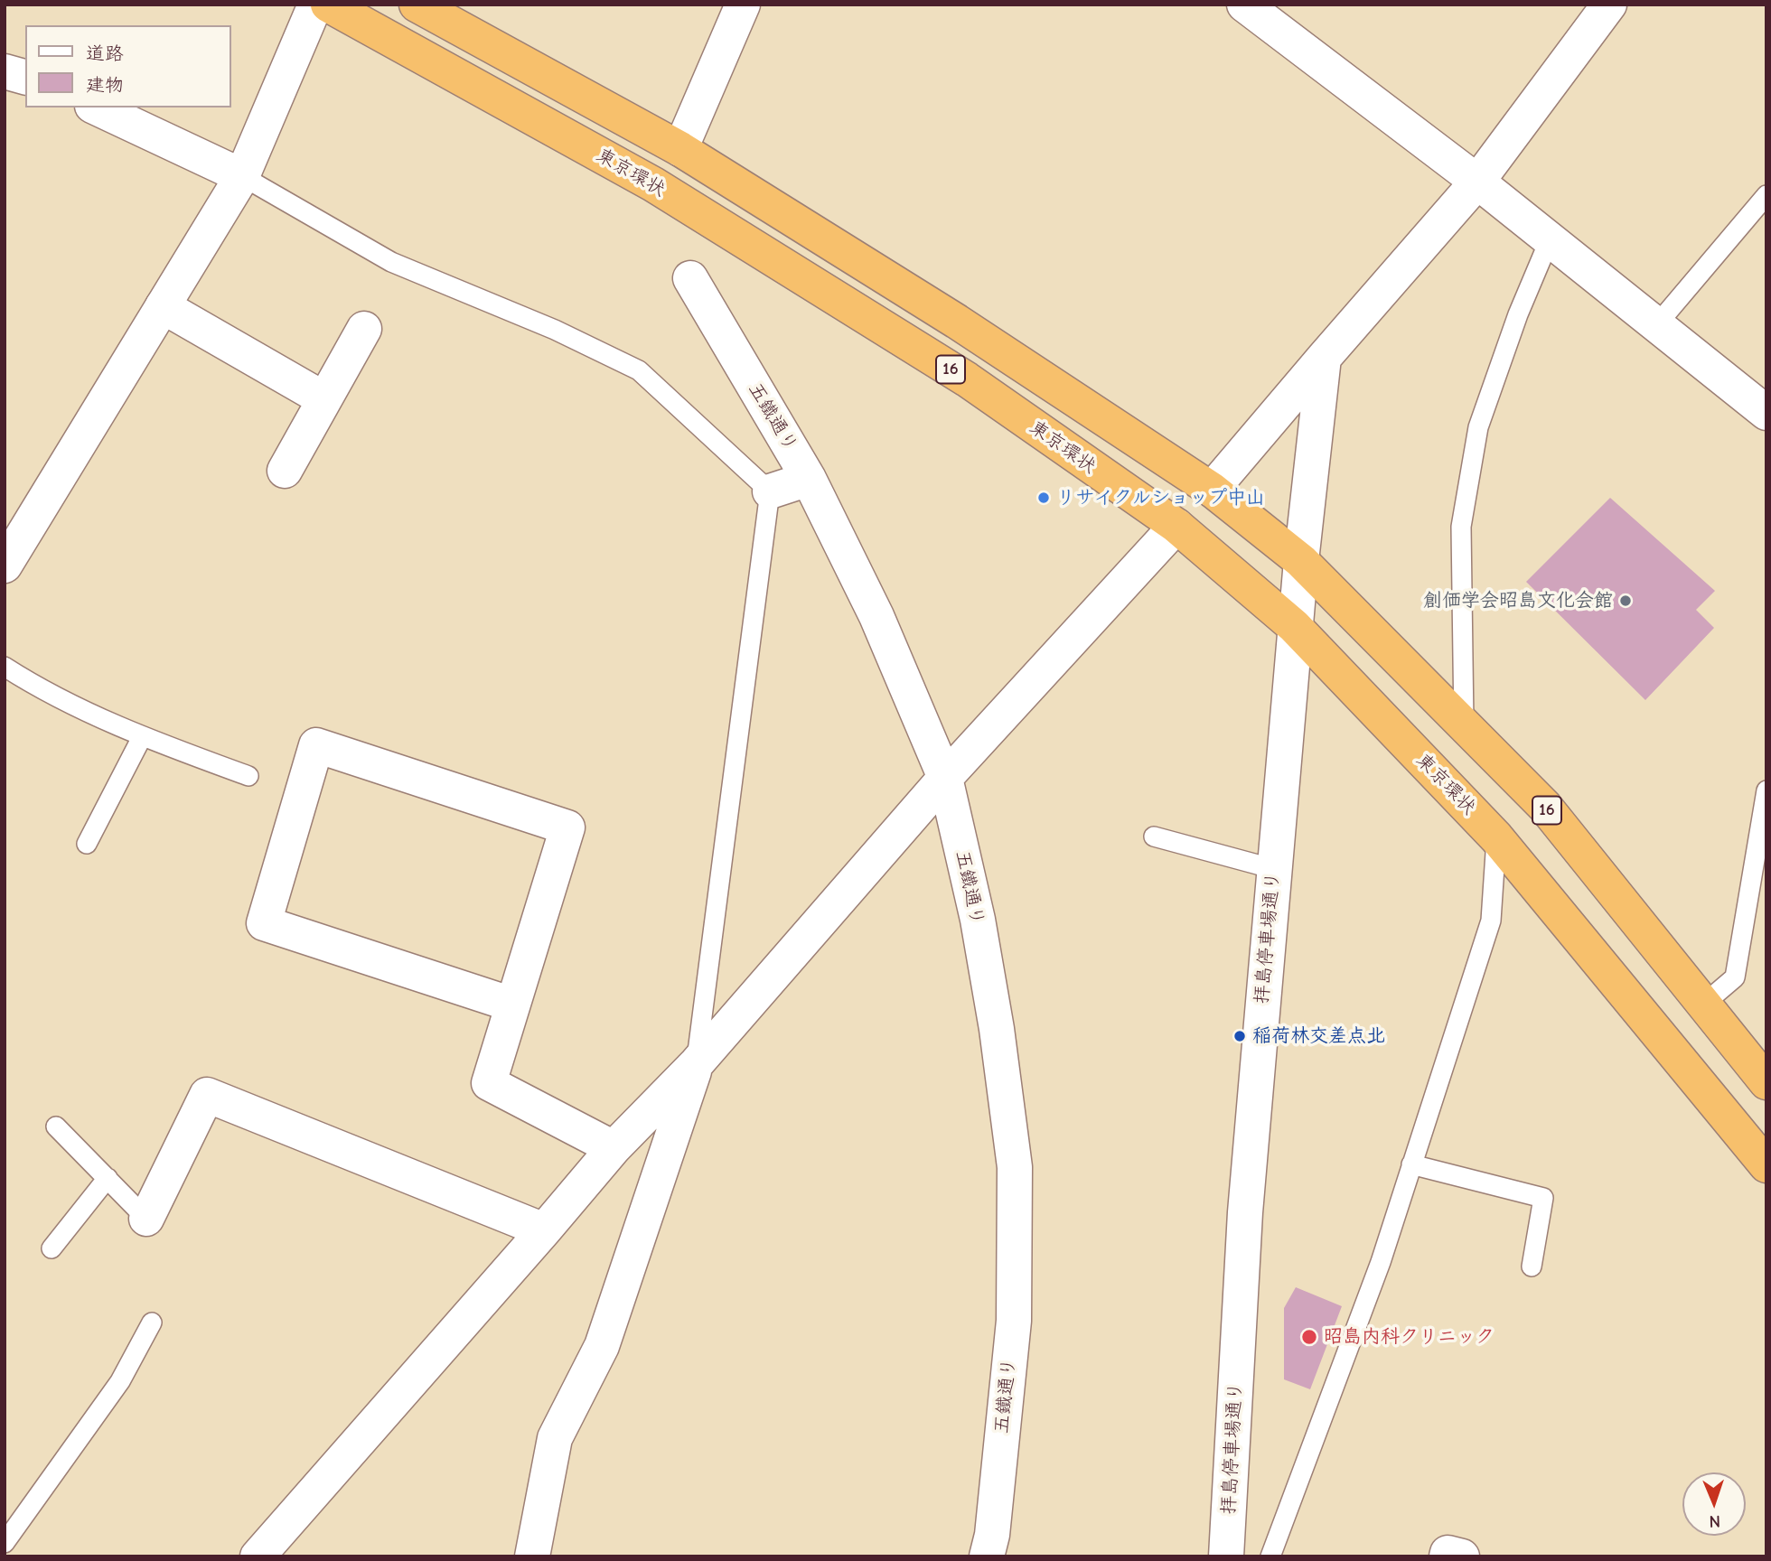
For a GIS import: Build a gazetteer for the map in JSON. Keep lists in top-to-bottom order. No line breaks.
{"streets":{"highway":["東京環状","16"],"street":["五鐵通り","拝島停車場通り"]},"crossings":[["東京環状","拝島停車場通り"],["16","拝島停車場通り"]],"places":["リサイクルショップ中山","創価学会昭島文化会館","稲荷林交差点北","昭島内科クリニック"],"legend":["道路","建物"],"north":"bottom"}
